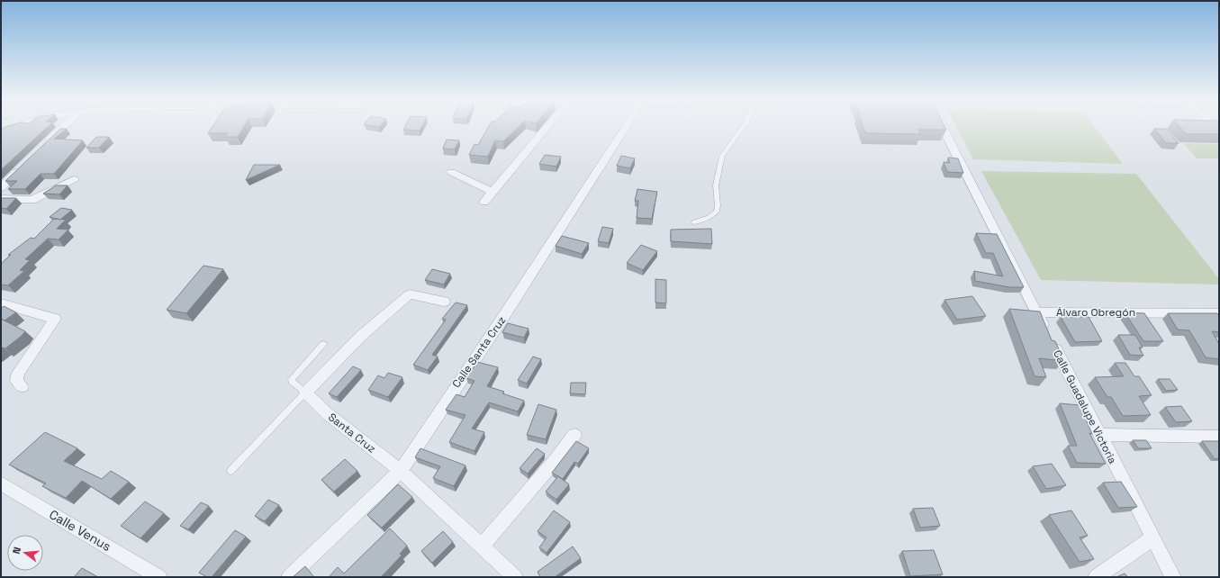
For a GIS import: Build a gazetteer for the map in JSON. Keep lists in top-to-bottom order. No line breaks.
{"streets":{"street":["Álvaro Obregón","Calle Santa Cruz","Calle Guadalupe Victoria","Santa Cruz","Calle Venus"]},"crossings":[["Álvaro Obregón","Calle Guadalupe Victoria"],["Calle Santa Cruz","Santa Cruz"]],"north":"left"}
